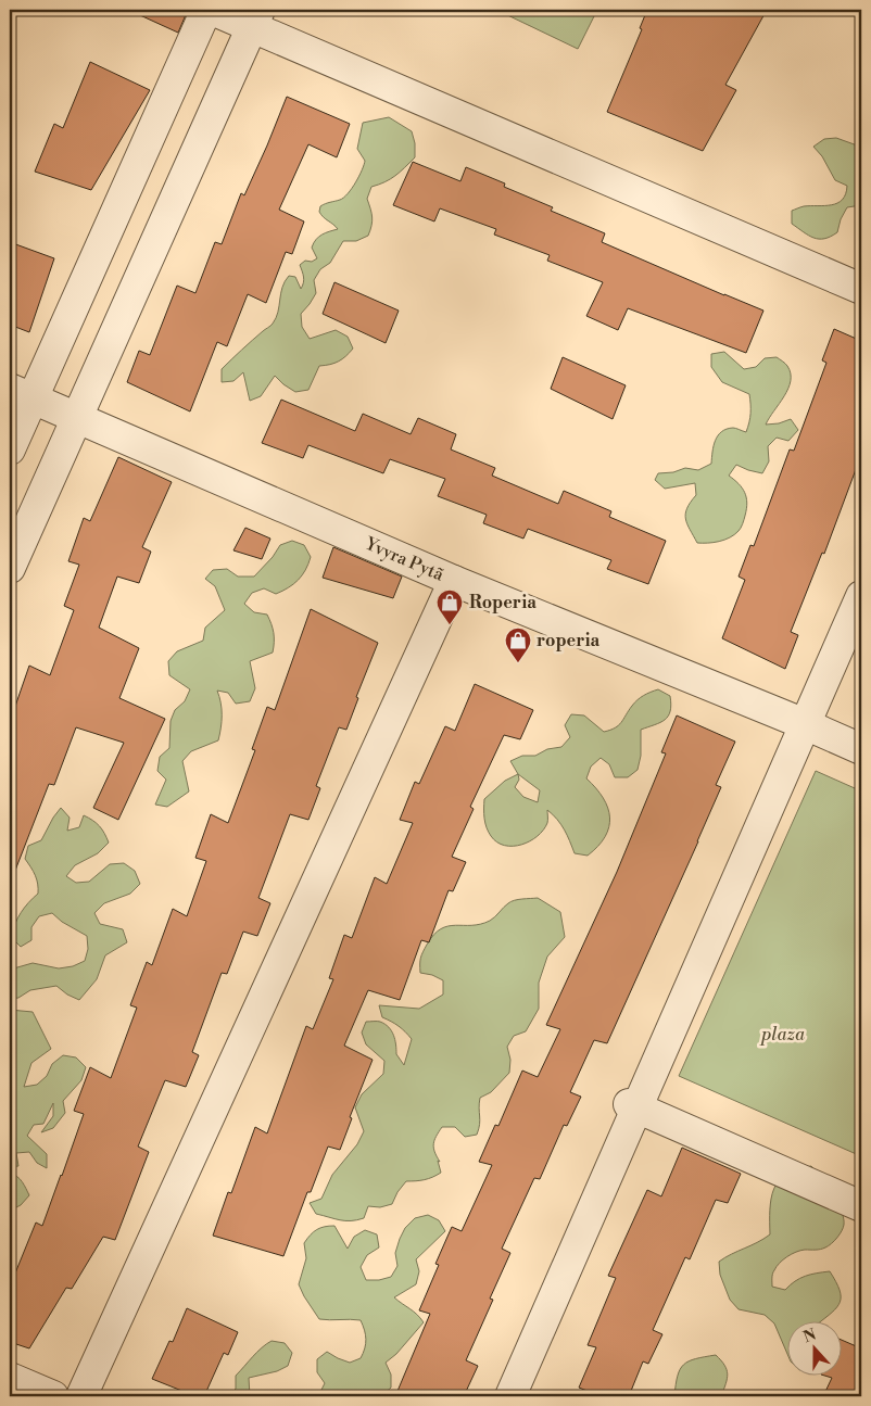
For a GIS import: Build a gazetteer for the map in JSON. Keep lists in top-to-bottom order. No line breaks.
{"streets":{"street":["Yvyra Pytã"]},"parks":["plaza"],"places":{"shop":["Roperia","roperia"]},"north":"top"}
